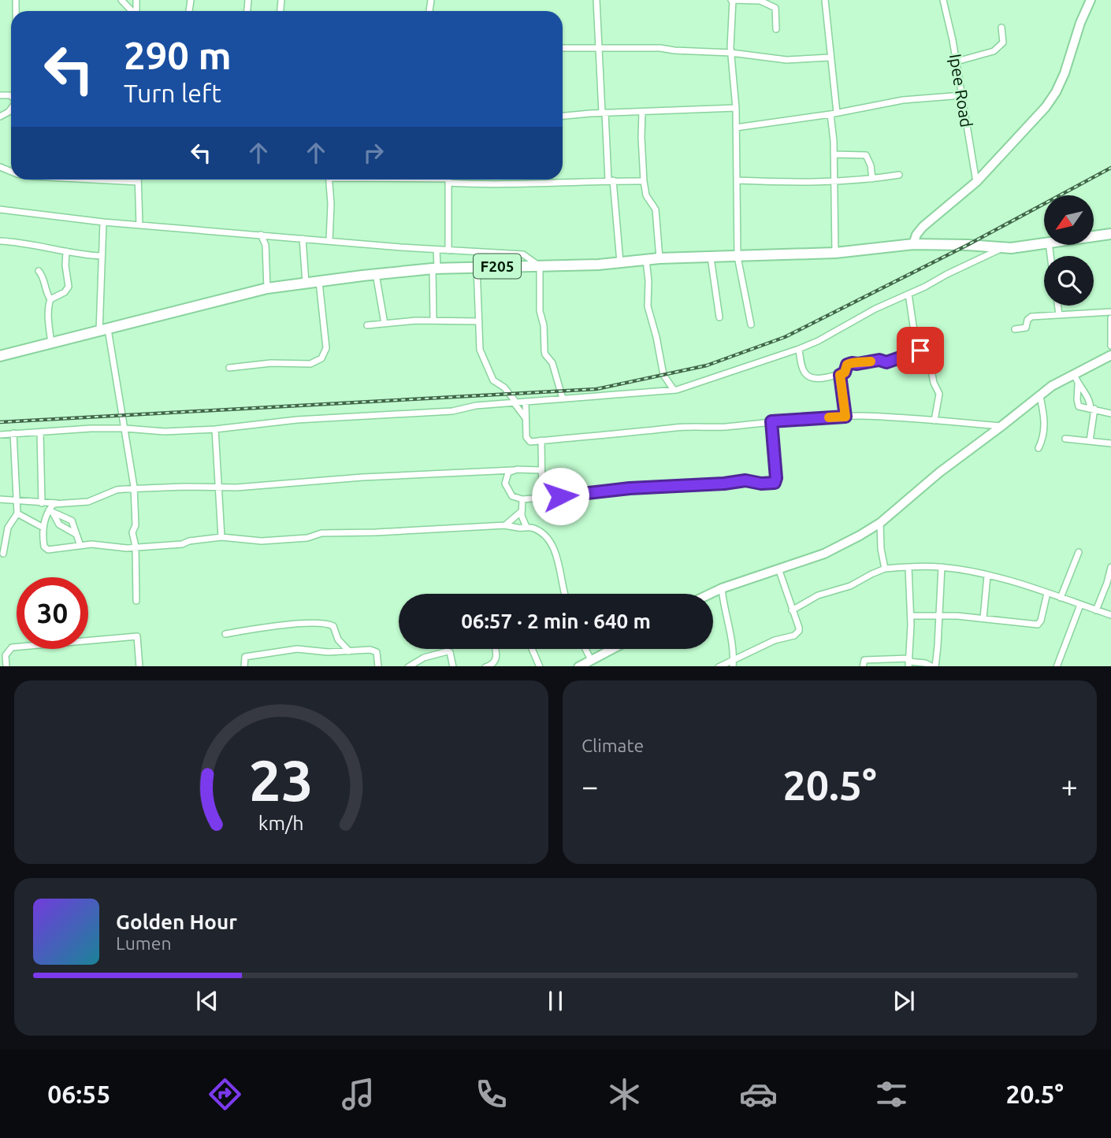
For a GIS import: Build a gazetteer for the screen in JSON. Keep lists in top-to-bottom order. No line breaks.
{"streets":{"main road":["F205"],"street":["Ipee Road"]},"north":"bottom left","page":{"turn":["290 m","Turn left"],"limit":"30","trip":"06:57 · 2 min · 640 m","tile":"Climate","heat":["−","20.5°","+"],"song":["Golden Hour","Lumen"],"tabs":["06:55","20.5°"],"gauge":["23","km/h"]}}
